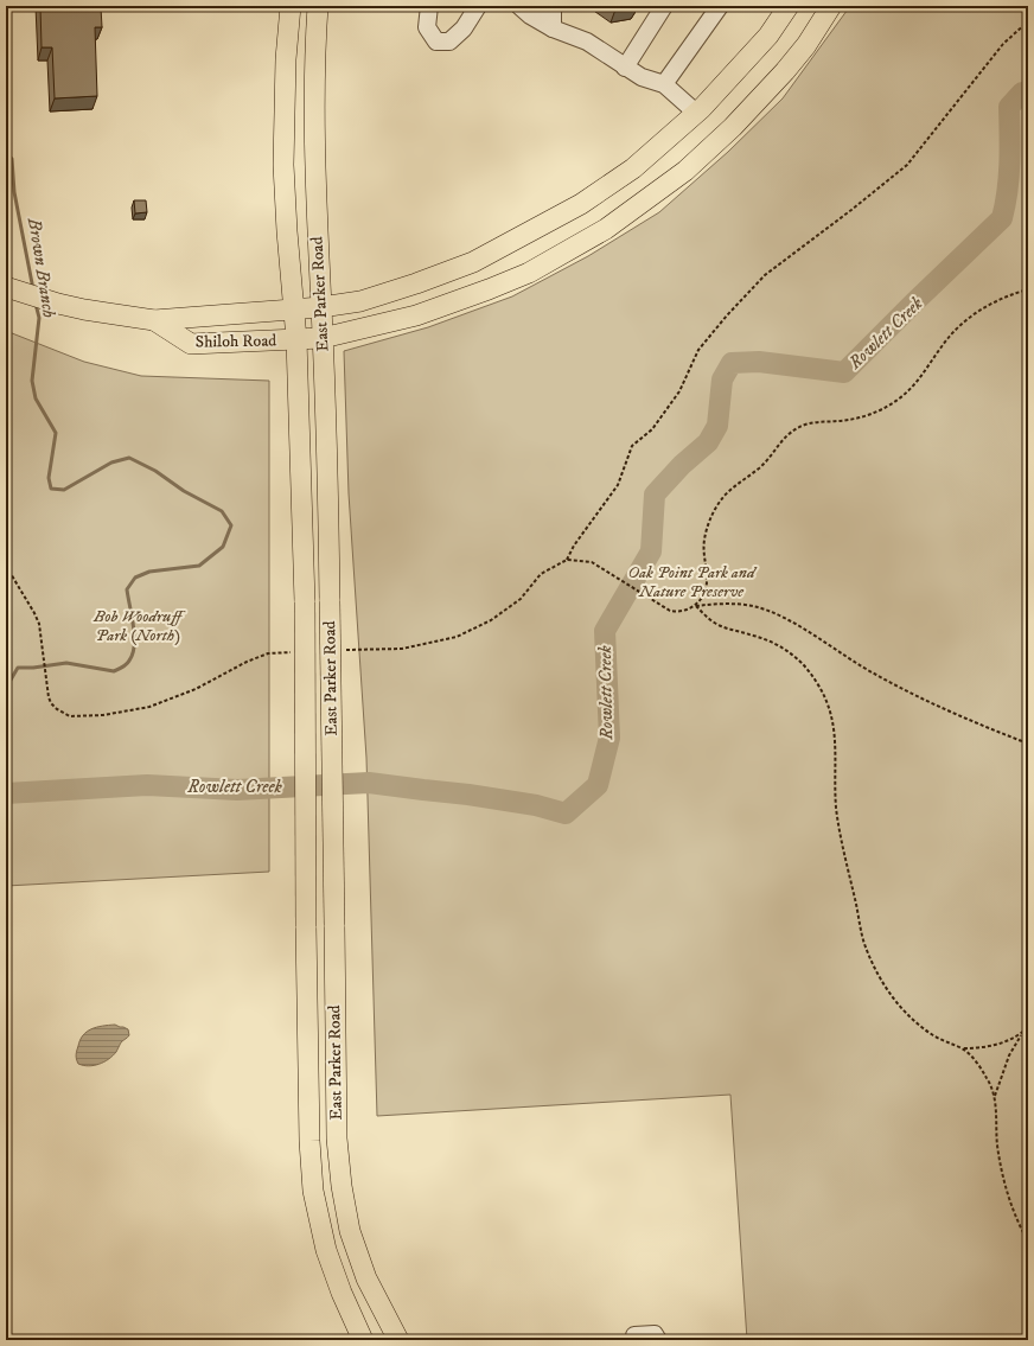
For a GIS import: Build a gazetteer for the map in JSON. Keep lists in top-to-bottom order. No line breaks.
{"streets":{"main road":["East Parker Road","Shiloh Road"]},"crossings":[["East Parker Road","Shiloh Road"]],"water":["Brown Branch","Rowlett Creek"],"parks":["Oak Point Park and Nature Preserve","Bob Woodruff Park (North)"]}
